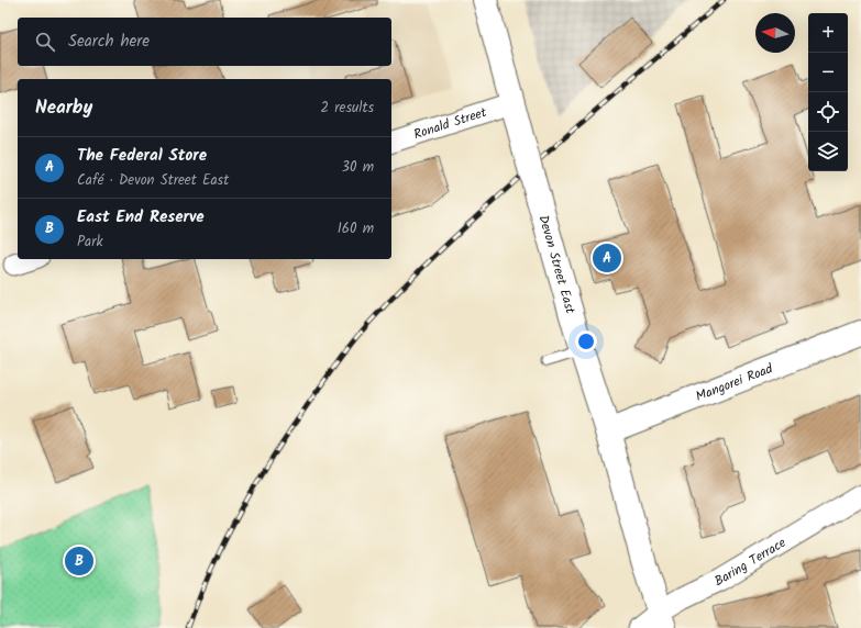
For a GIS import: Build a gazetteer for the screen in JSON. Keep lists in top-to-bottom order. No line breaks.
{"streets":{"main road":["Devon Street East","Mangorei Road"],"street":["Ronald Street","Baring Terrace"]},"crossings":[["Ronald Street","Devon Street East"],["Devon Street East","Mangorei Road"],["Devon Street East","Baring Terrace"]],"north":"left","page":{"map_buttons":["+","−"],"search":"Search here","heading":["Nearby","2 results"],"list":[{"mark":"A","name":"The Federal Store","note":"Café · Devon Street East","value":"30 m"},{"mark":"B","name":"East End Reserve","note":"Park","value":"160 m"}],"pins":["A","B"]}}
